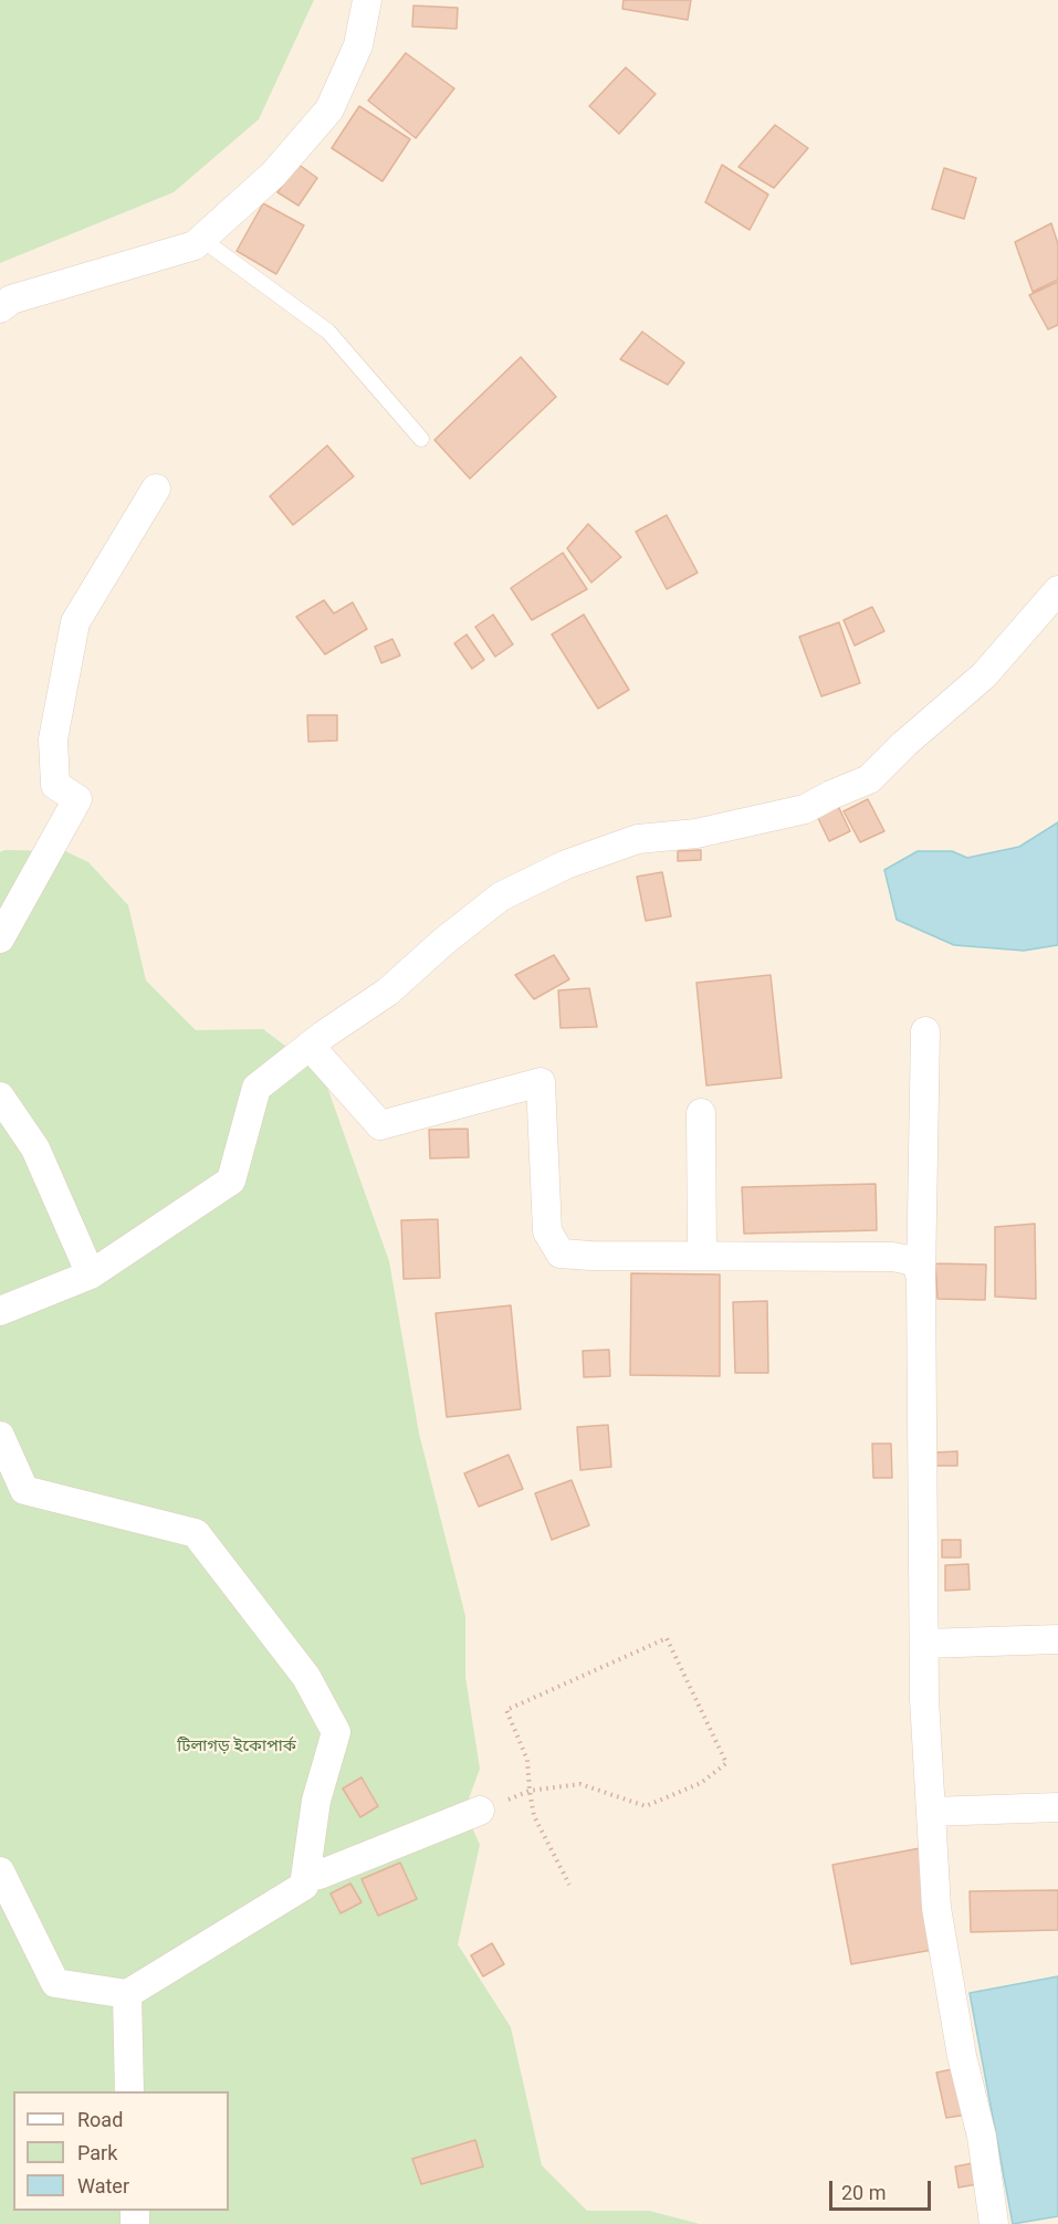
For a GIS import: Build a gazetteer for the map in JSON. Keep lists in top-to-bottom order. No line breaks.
{"parks":["টিলাগড় ইকোপার্ক"],"legend":["Road","Park","Water"],"scale_bar":"20 m"}
